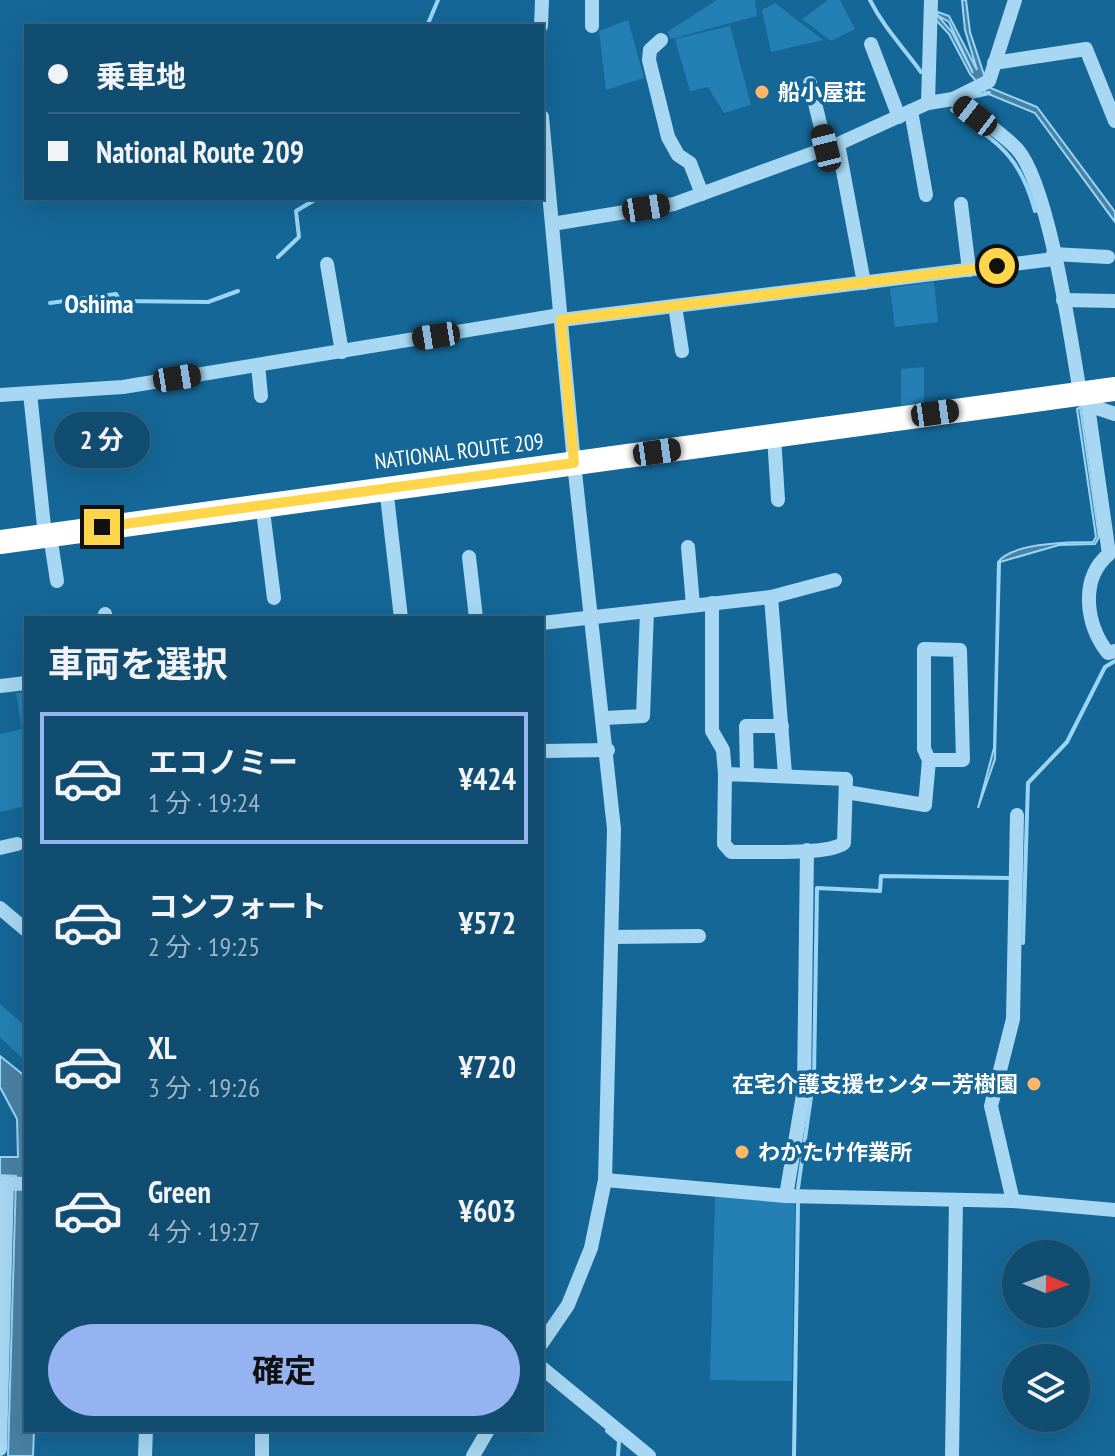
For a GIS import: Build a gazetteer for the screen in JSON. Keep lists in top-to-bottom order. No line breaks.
{"streets":{"highway":["NATIONAL ROUTE 209"]},"districts":["Oshima"],"places":["船小屋荘","在宅介護支援センター芳樹園","わかたけ作業所"],"north":"right","page":{"banner":["乗車地","National Route 209"],"bubble":"2 分","heading":"車両を選択","list":[{"name":"エコノミー","note":"1 分 · 19:24","value":"¥424"},{"name":"コンフォート","note":"2 分 · 19:25","value":"¥572"},{"name":"XL","note":"3 分 · 19:26","value":"¥720"},{"name":"Green","note":"4 分 · 19:27","value":"¥603"}],"buttons":"確定"}}
